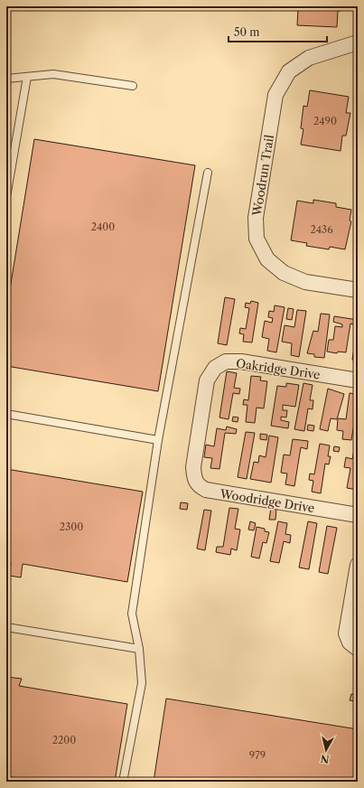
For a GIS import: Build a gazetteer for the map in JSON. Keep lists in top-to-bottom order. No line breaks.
{"streets":{"street":["Woodrun Trail","Oakridge Drive","Woodridge Drive"]},"crossings":[["Oakridge Drive","Woodridge Drive"]],"house_numbers":["2490","2400","2436","2300","2200","979"],"scale_bar":"50 m","north":"bottom"}
